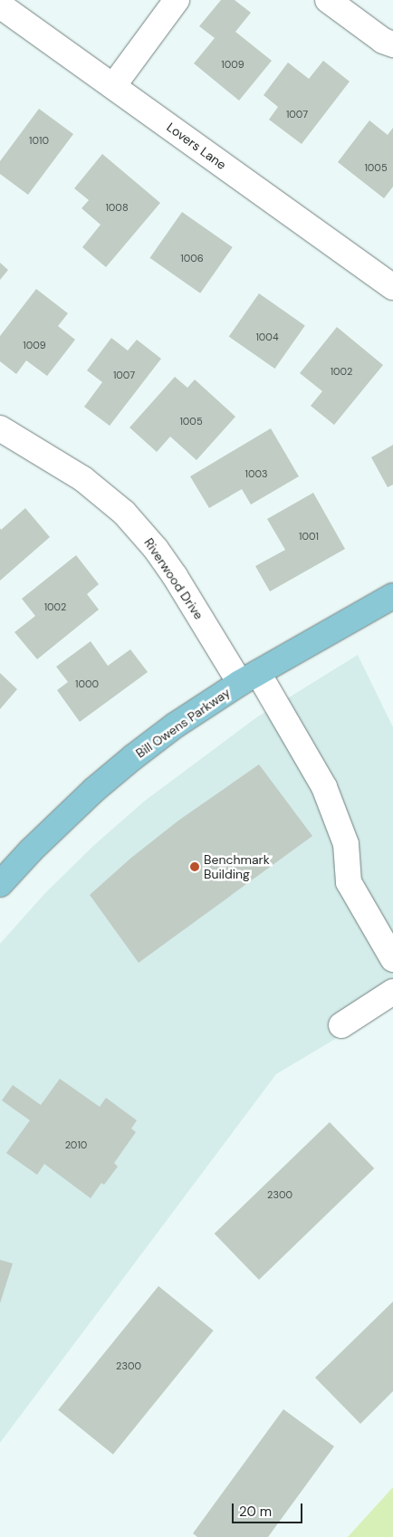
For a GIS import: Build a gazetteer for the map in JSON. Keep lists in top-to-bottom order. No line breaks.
{"streets":{"main road":["Bill Owens Parkway"],"street":["Lovers Lane","Riverwood Drive"]},"crossings":[["Riverwood Drive","Bill Owens Parkway"]],"places":["Benchmark Building"],"house_numbers":["1009","1007","1010","1005","1008","1006","1004","1009","1002","1007","1005","1003","1001","1002","1000","2010","2300","2300"],"scale_bar":"20 m"}
